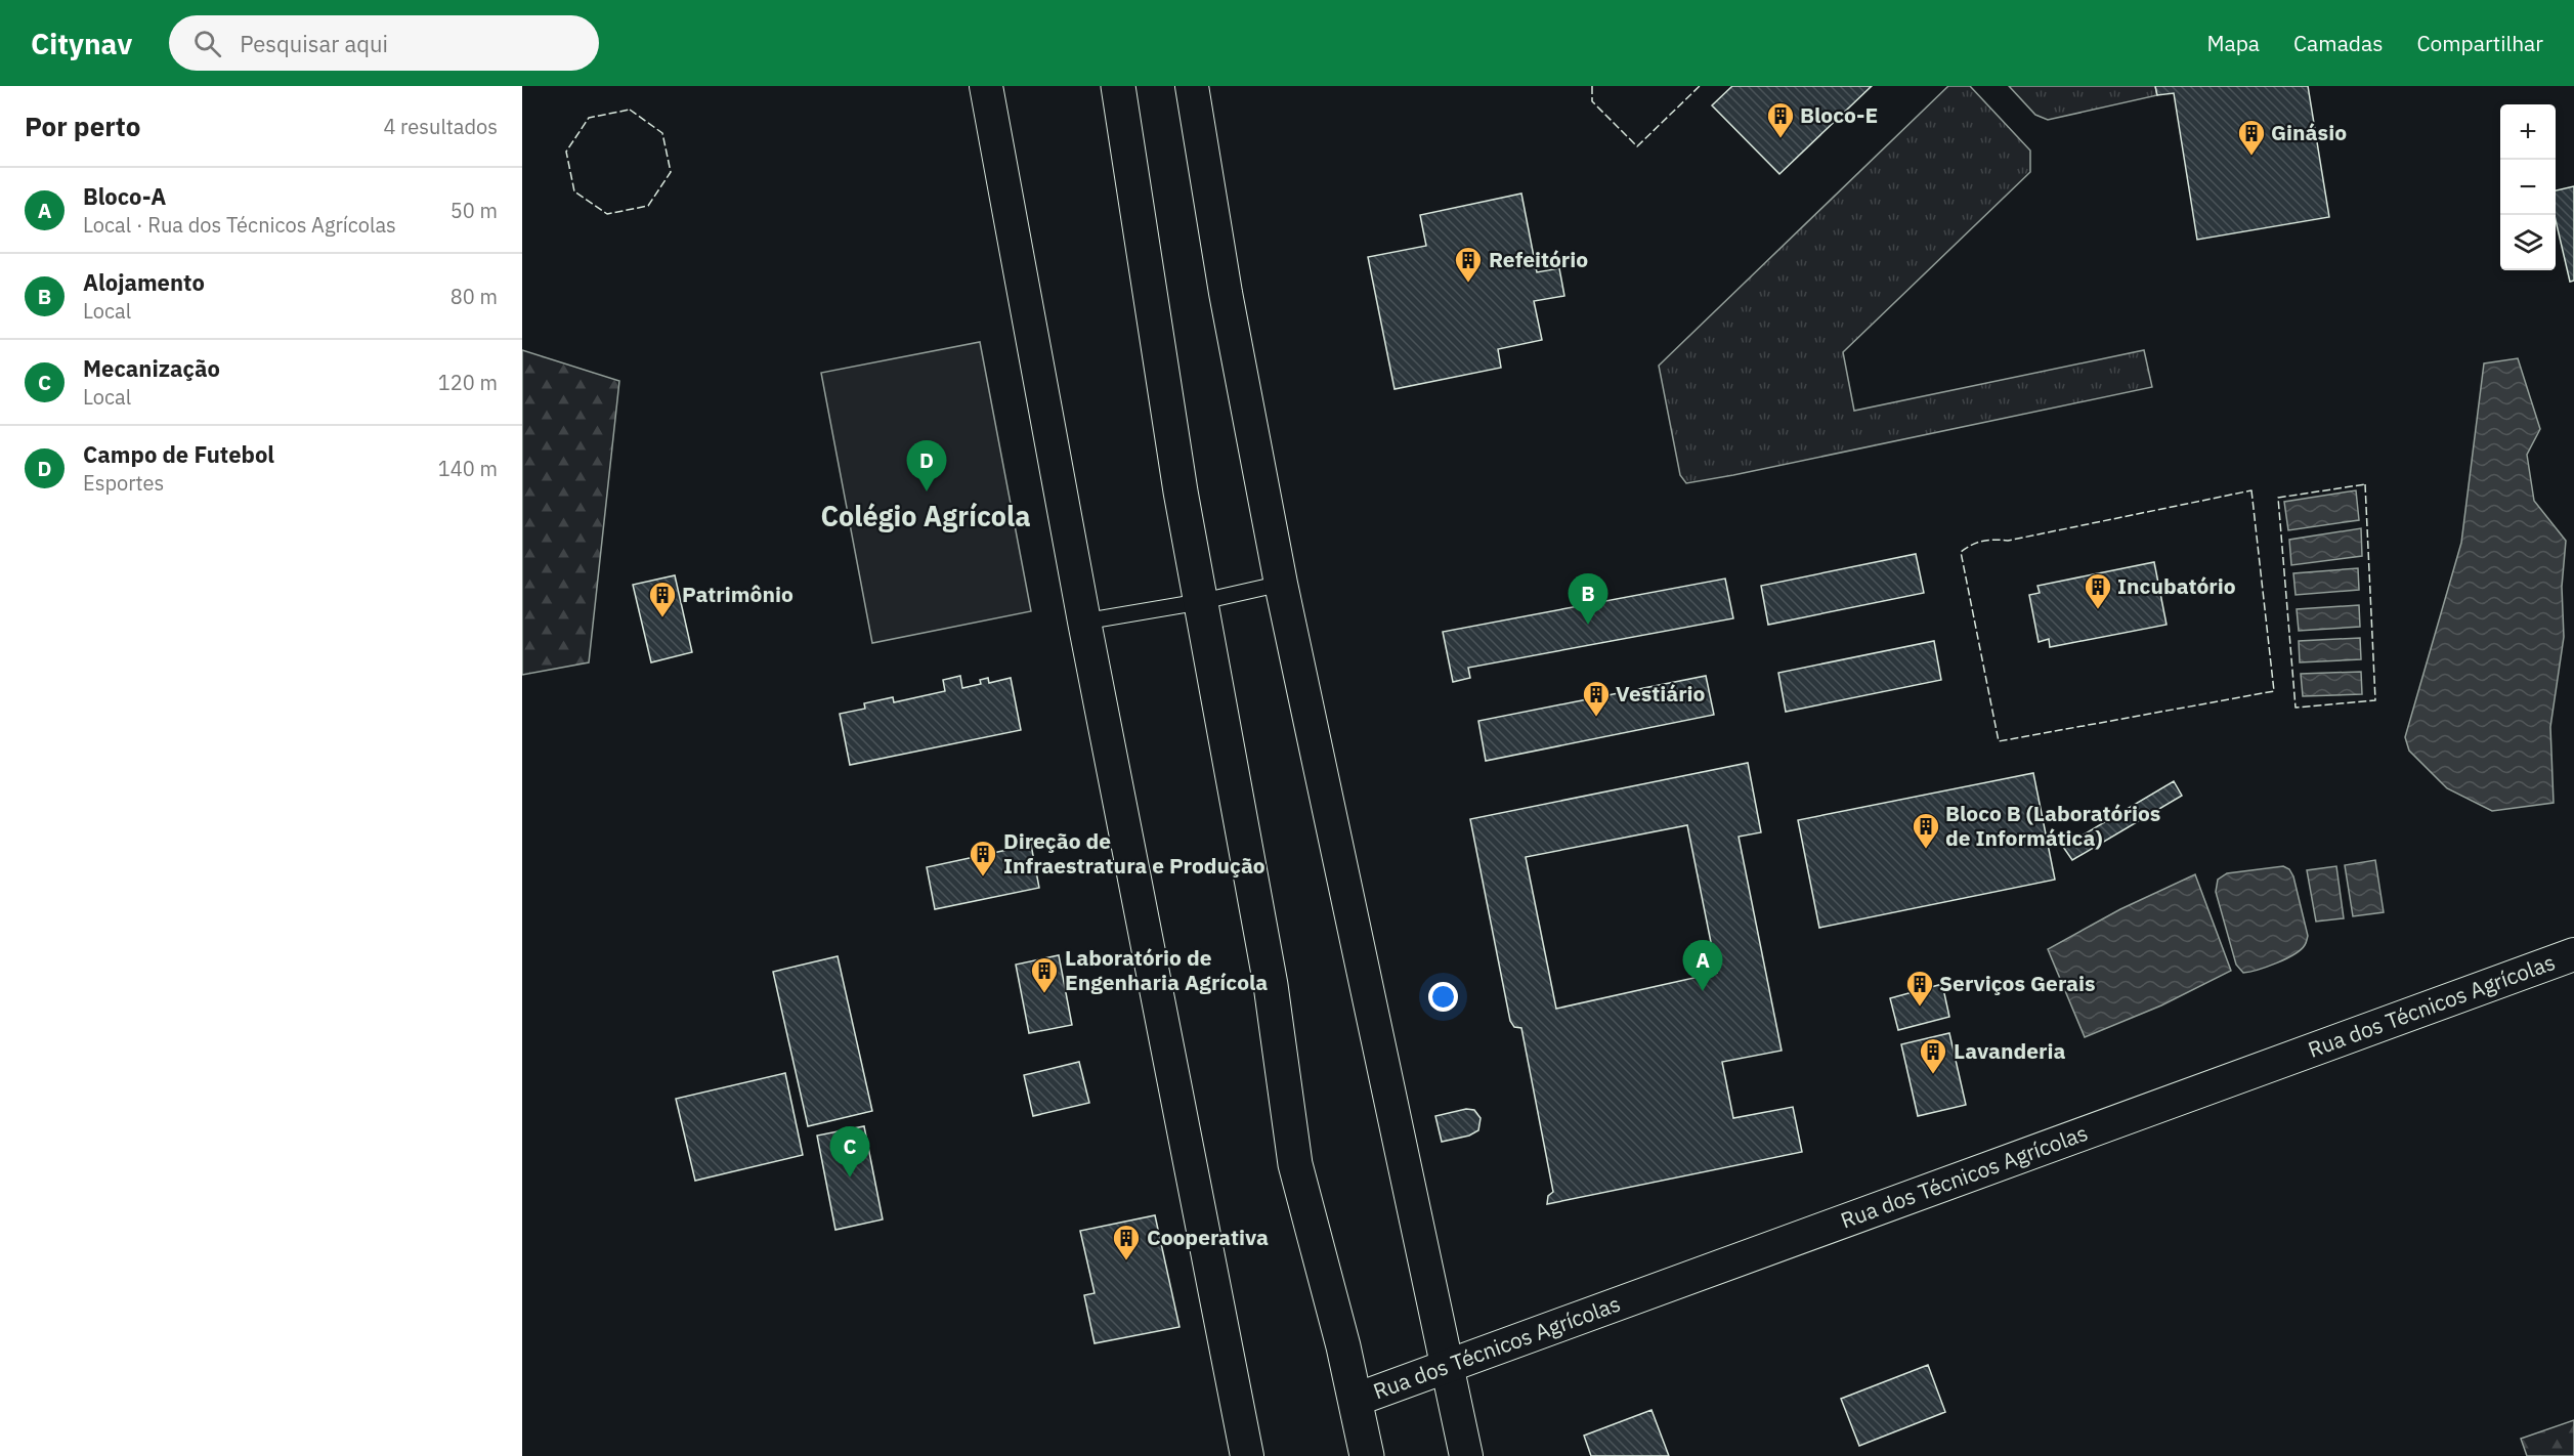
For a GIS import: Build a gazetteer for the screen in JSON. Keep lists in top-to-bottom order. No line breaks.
{"streets":{"street":["Rua dos Técnicos Agrícolas"]},"districts":["Colégio Agrícola"],"places":{"building":["Bloco-E","Ginásio","Refeitório","Incubatório","Patrimônio","Vestiário","Bloco B (Laboratórios de Informática)","Direção de Infraestratura e Produção","Laboratório de Engenharia Agrícola","Serviços Gerais","Lavanderia","Cooperativa"]},"page":{"header":"Citynav","search":"Pesquisar aqui","nav":["Mapa","Camadas","Compartilhar"],"heading":["Por perto","4 resultados"],"map_buttons":["+","−"],"list":[{"mark":"A","name":"Bloco-A","note":"Local · Rua dos Técnicos Agrícolas","value":"50 m"},{"mark":"B","name":"Alojamento","note":"Local","value":"80 m"},{"mark":"C","name":"Mecanização","note":"Local","value":"120 m"},{"mark":"D","name":"Campo de Futebol","note":"Esportes","value":"140 m"}],"pins":["D","B","A","C"]}}
